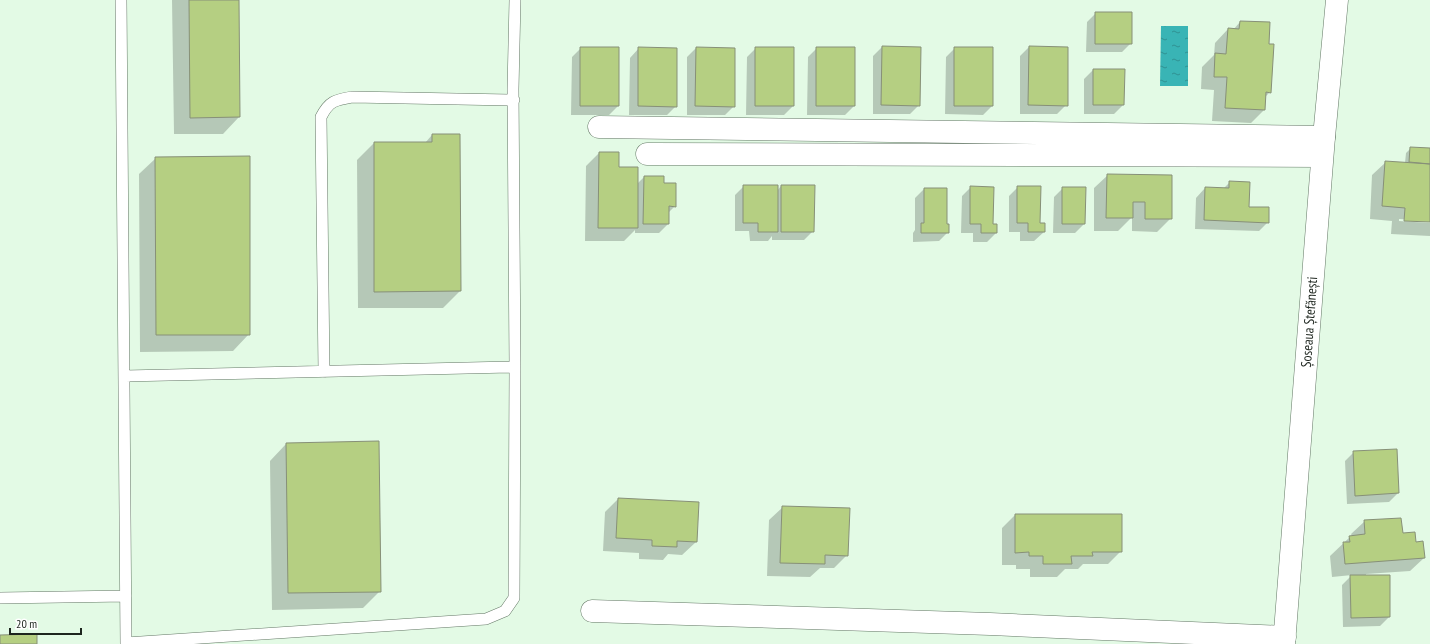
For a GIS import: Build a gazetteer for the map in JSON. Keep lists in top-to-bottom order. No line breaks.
{"streets":{"street":["Șoseaua Ștefănești"]},"scale_bar":"20 m"}
